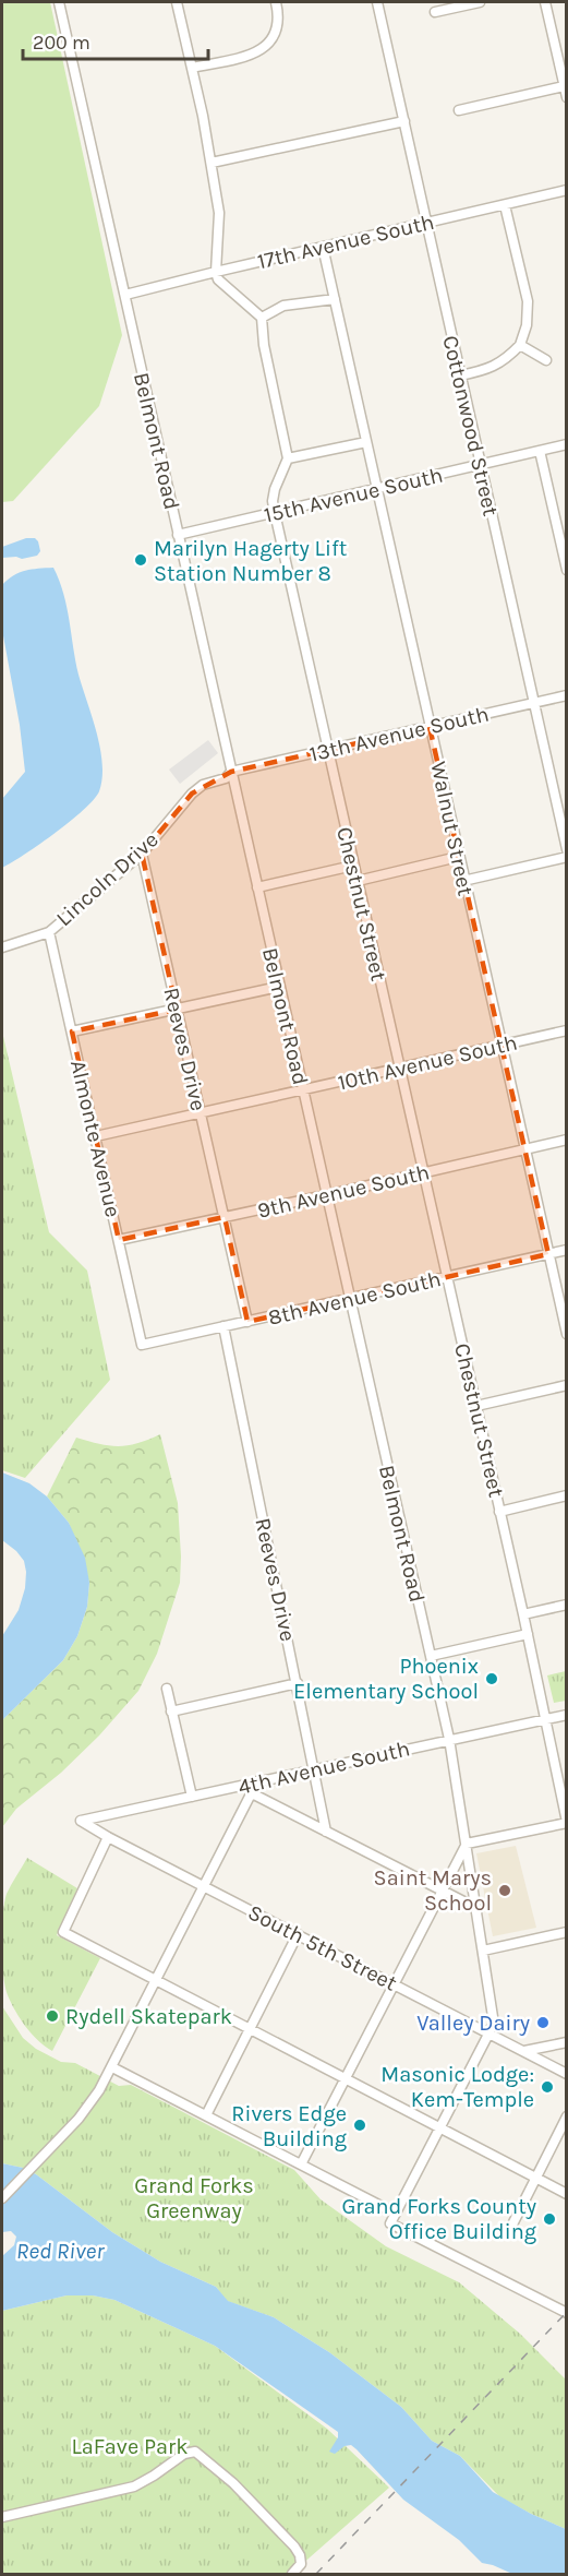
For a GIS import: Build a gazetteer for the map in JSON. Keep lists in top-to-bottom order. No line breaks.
{"streets":{"street":["17th Avenue South","Cottonwood Street","Belmont Road","15th Avenue South","13th Avenue South","Walnut Street","Lincoln Drive","Chestnut Street","Reeves Drive","10th Avenue South","Almonte Avenue","9th Avenue South","8th Avenue South","4th Avenue South","South 5th Street"]},"crossings":[["17th Avenue South","Cottonwood Street"],["17th Avenue South","Belmont Road"],["17th Avenue South","Walnut Street"],["Cottonwood Street","15th Avenue South"],["Cottonwood Street","13th Avenue South"],["Belmont Road","15th Avenue South"],["Belmont Road","13th Avenue South"],["Belmont Road","Lincoln Drive"],["Belmont Road","10th Avenue South"],["Belmont Road","9th Avenue South"],["Belmont Road","8th Avenue South"],["Belmont Road","4th Avenue South"],["Belmont Road","South 5th Street"],["15th Avenue South","Walnut Street"],["15th Avenue South","Chestnut Street"],["13th Avenue South","Walnut Street"],["13th Avenue South","Lincoln Drive"],["13th Avenue South","Chestnut Street"],["Walnut Street","10th Avenue South"],["Walnut Street","9th Avenue South"],["Walnut Street","8th Avenue South"],["Lincoln Drive","Reeves Drive"],["Lincoln Drive","Almonte Avenue"],["Chestnut Street","10th Avenue South"],["Chestnut Street","9th Avenue South"],["Chestnut Street","8th Avenue South"],["Chestnut Street","4th Avenue South"],["Reeves Drive","10th Avenue South"],["Reeves Drive","9th Avenue South"],["Reeves Drive","8th Avenue South"],["Reeves Drive","4th Avenue South"],["10th Avenue South","Almonte Avenue"],["Almonte Avenue","9th Avenue South"],["Almonte Avenue","8th Avenue South"],["4th Avenue South","South 5th Street"]],"water":["Red River"],"parks":["Grand Forks Greenway","LaFave Park"],"places":["Marilyn Hagerty Lift Station Number 8","Phoenix Elementary School","Saint Marys School","Rydell Skatepark","Valley Dairy","Masonic Lodge: Kem-Temple","Rivers Edge Building","Grand Forks County Office Building"],"scale_bar":"200 m"}
